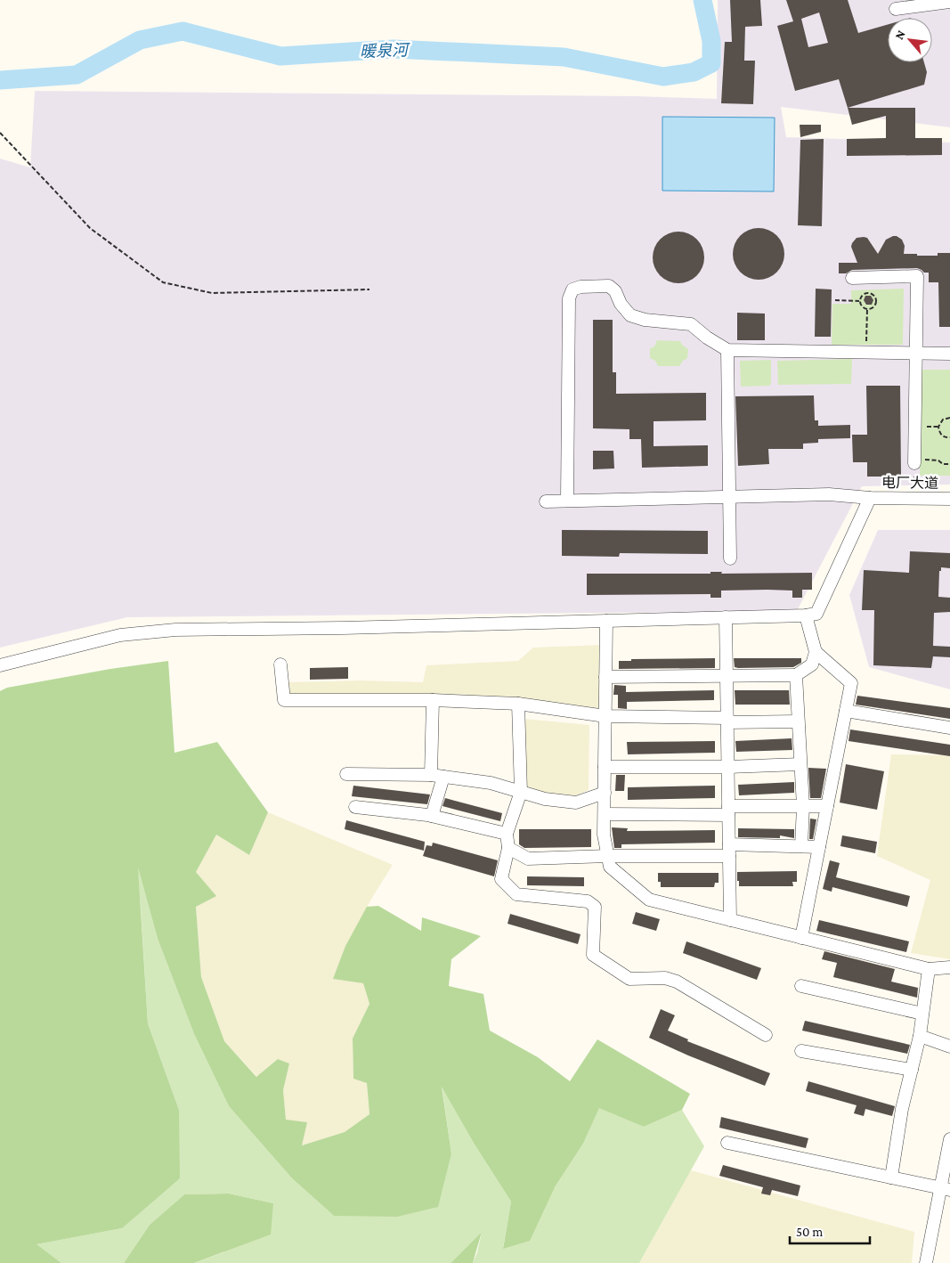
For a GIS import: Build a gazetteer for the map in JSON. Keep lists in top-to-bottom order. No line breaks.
{"streets":{"street":["电厂大道"]},"water":["暖泉河"],"scale_bar":"50 m","north":"top left"}
